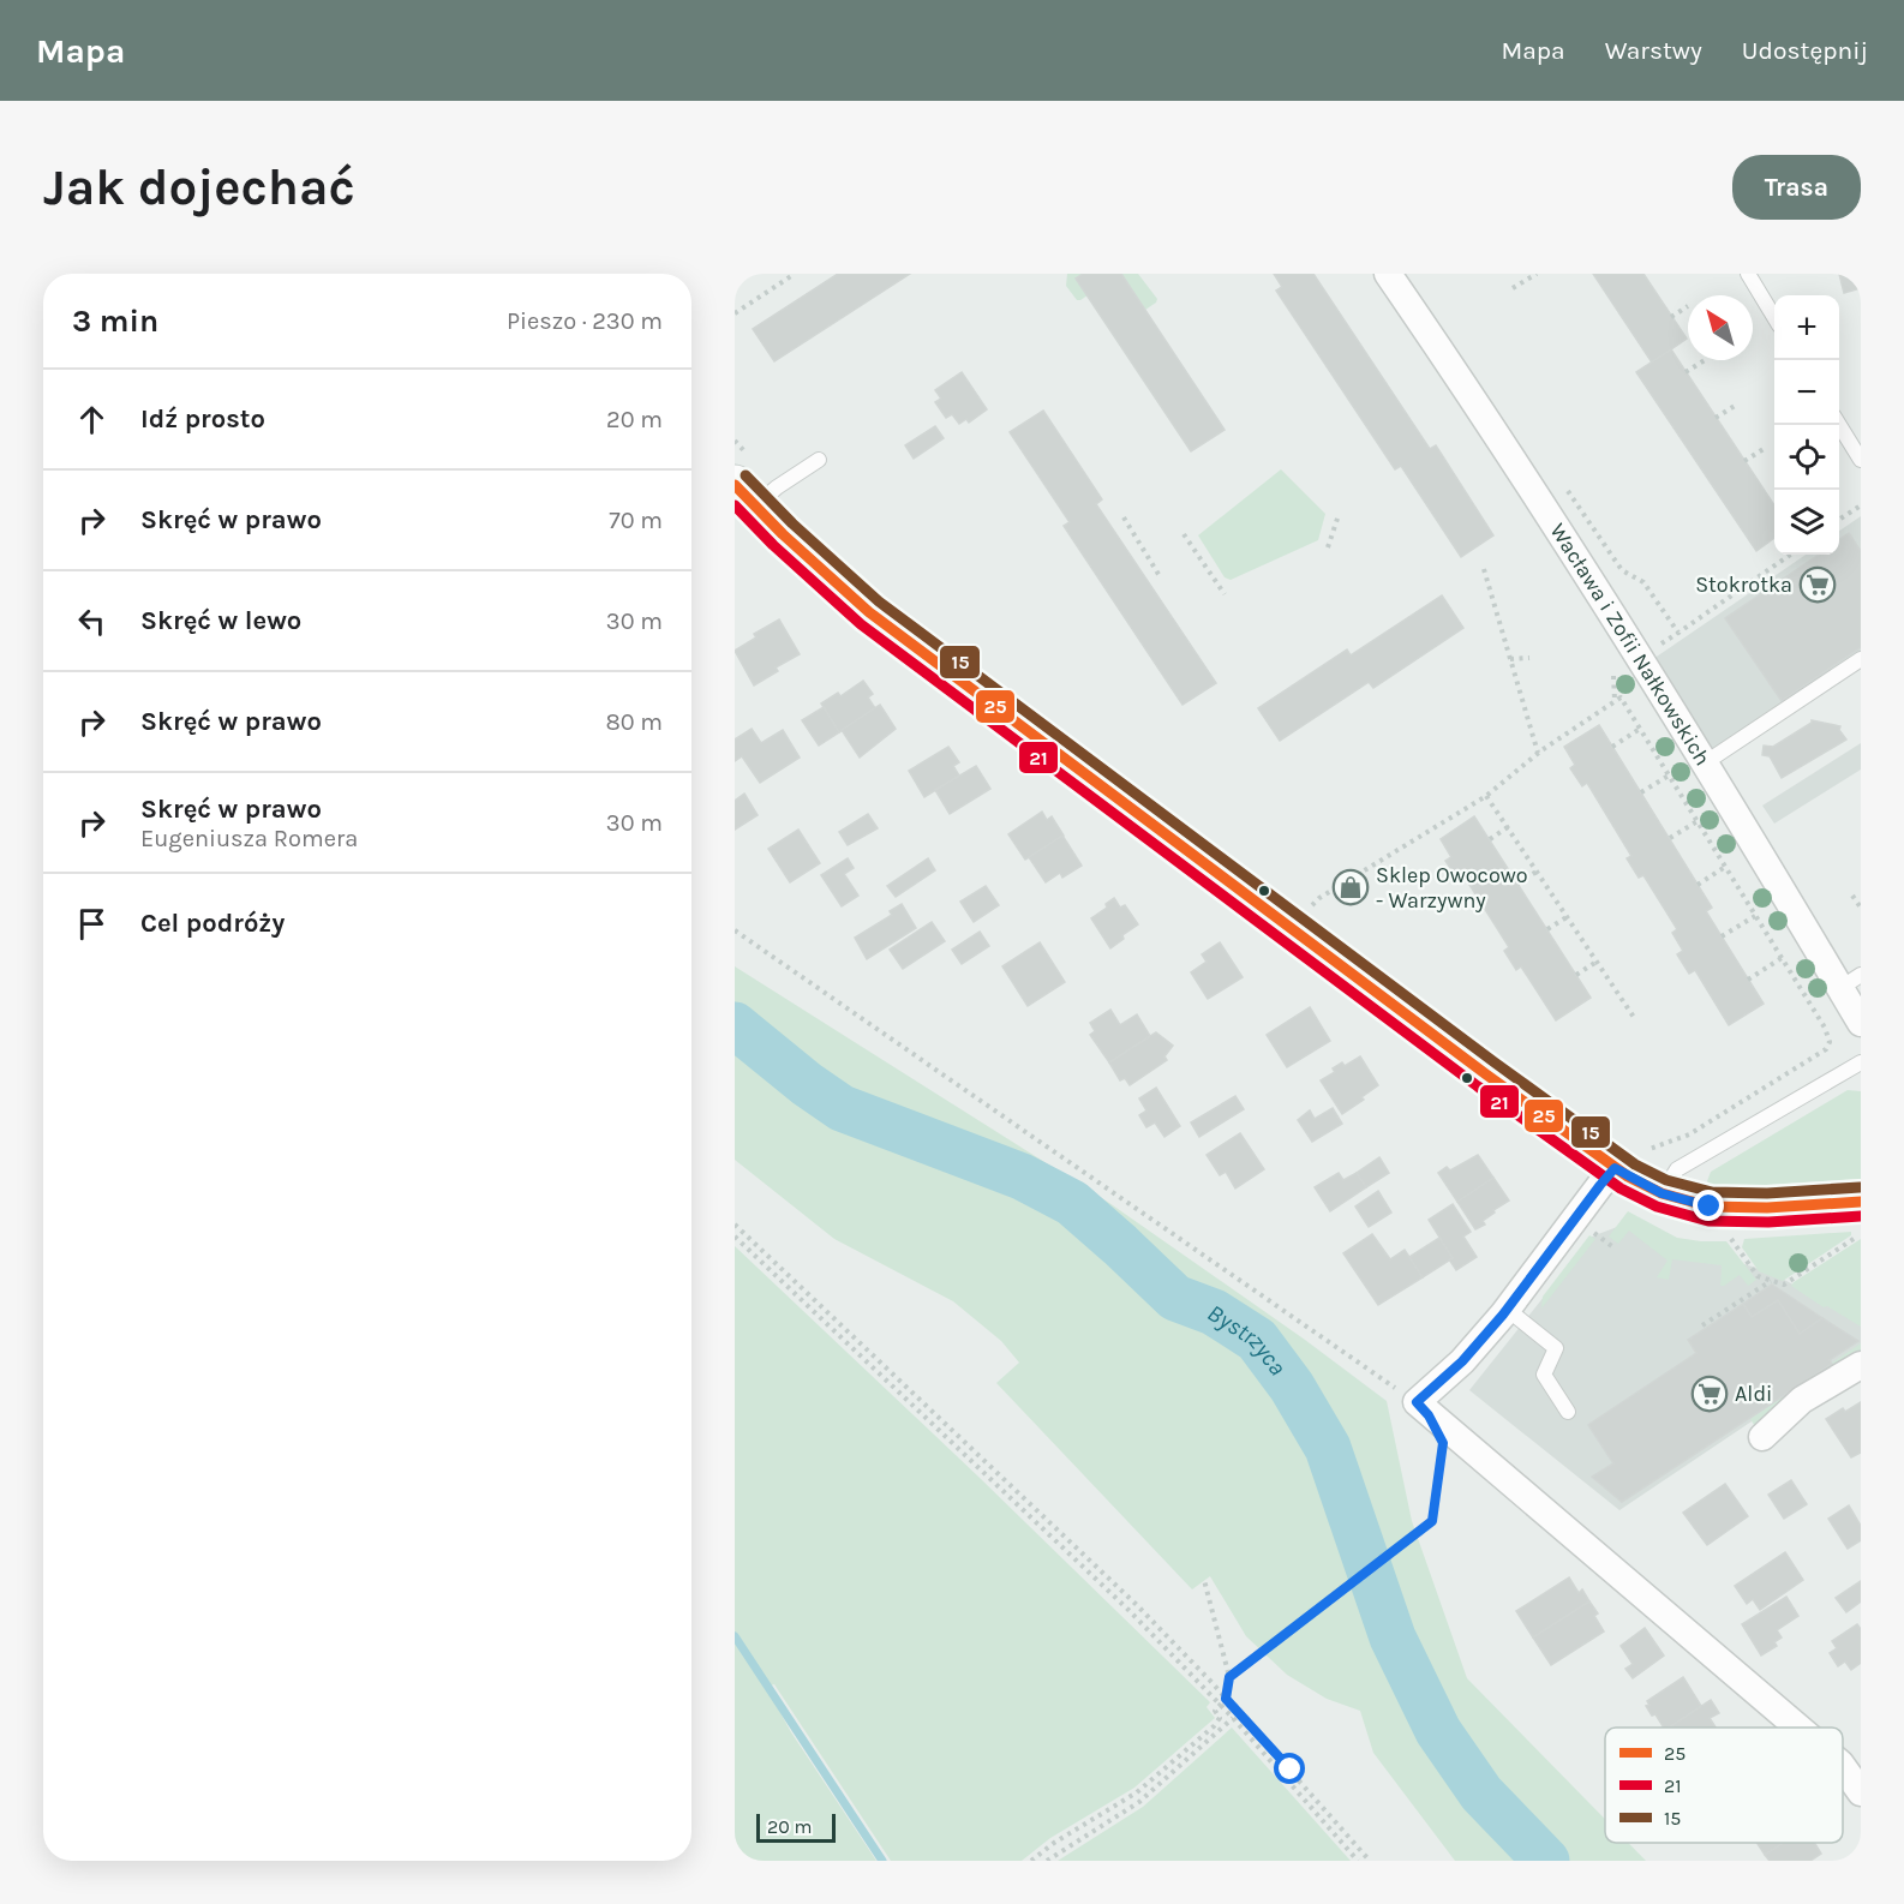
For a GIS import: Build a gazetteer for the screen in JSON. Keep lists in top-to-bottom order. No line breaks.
{"streets":{"street":["Wacława i Zofii Nałkowskich"]},"water":["Bystrzyca"],"places":{"supermarket":["Stokrotka","Aldi"],"shop":["Sklep Owocowo - Warzywny"]},"lines":["transit line 15","transit line 25","transit line 21"],"legend":["25","21","15"],"scale_bar":"20 m","north":"top left","page":{"header":"Mapa","nav":["Mapa","Warstwy","Udostępnij"],"buttons":"Trasa","title":"Jak dojechać","heading":["3 min","Pieszo · 230 m"],"map_buttons":["+","−"],"list":[["Idź prosto","20 m"],["Skręć w prawo","70 m"],["Skręć w lewo","30 m"],["Skręć w prawo","80 m"],["Skręć w prawo","Eugeniusza Romera","30 m"],"Cel podróży"],"scale":"20 m"}}
